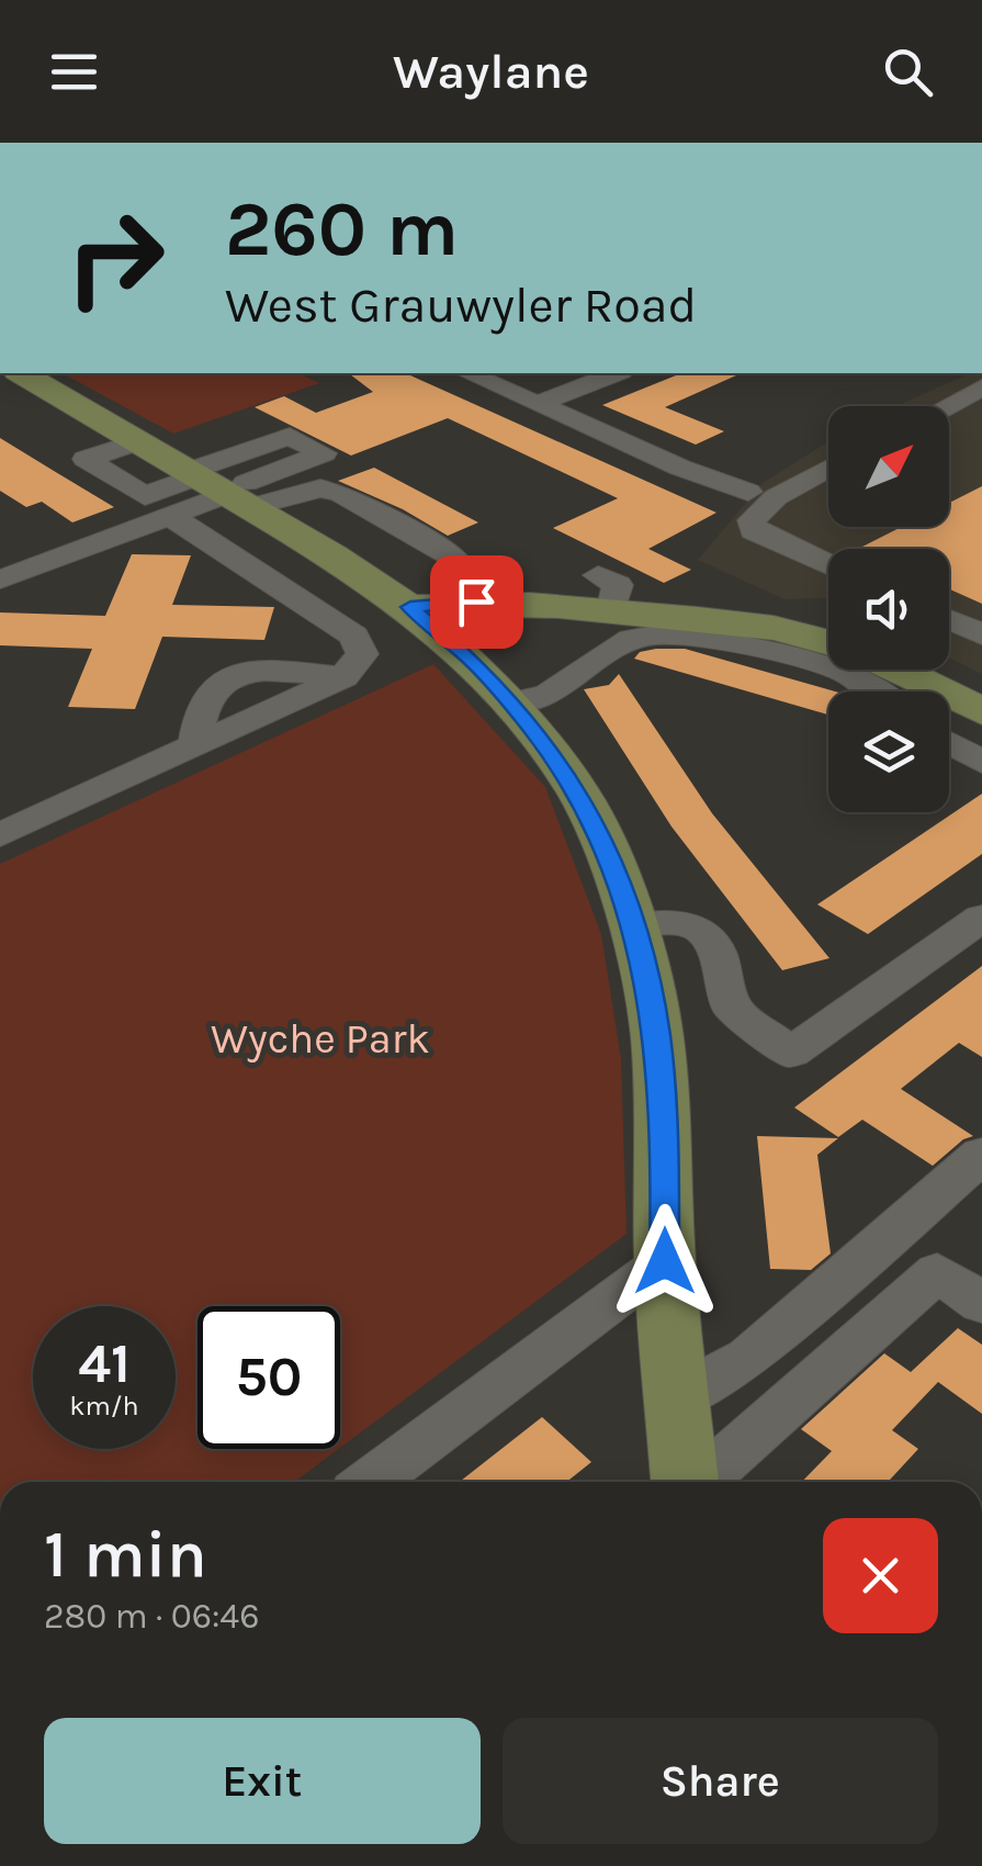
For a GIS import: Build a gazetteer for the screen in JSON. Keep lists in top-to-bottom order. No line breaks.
{"parks":["Wyche Park"],"north":"top right","page":{"header":"Waylane","turn":["260 m","West Grauwyler Road"],"speed":"41 km/h","limit":"50","heading":["1 min","280 m · 06:46"],"buttons":["Exit","Share"]}}
